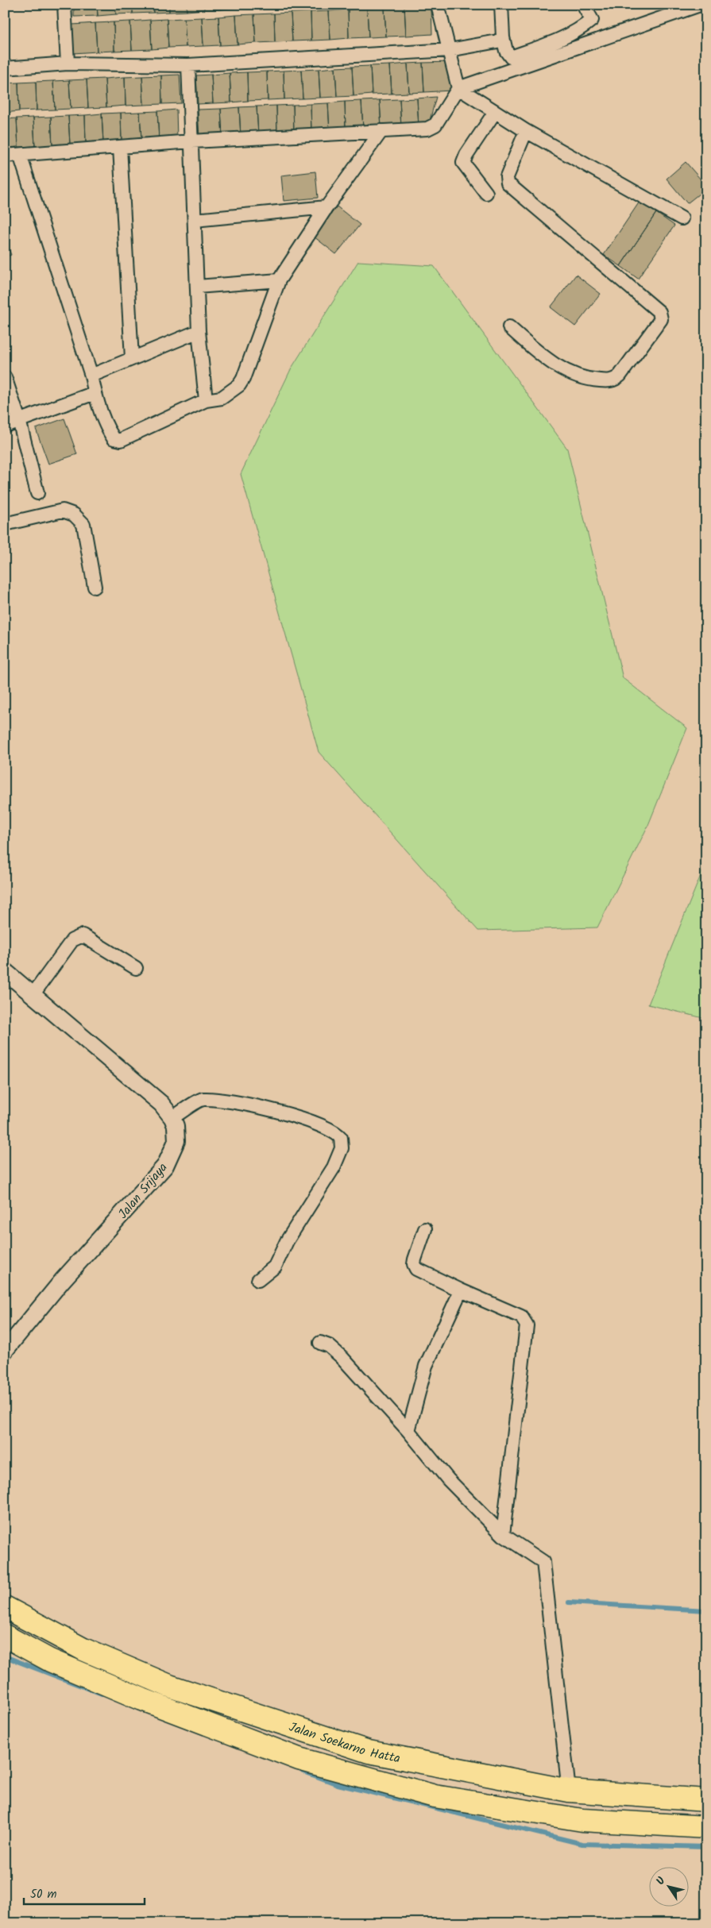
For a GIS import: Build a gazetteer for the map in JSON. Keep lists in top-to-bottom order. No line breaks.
{"streets":{"highway":["Jalan Soekarno Hatta"],"street":["Jalan Srijaya"]},"scale_bar":"50 m","north":"top left"}
